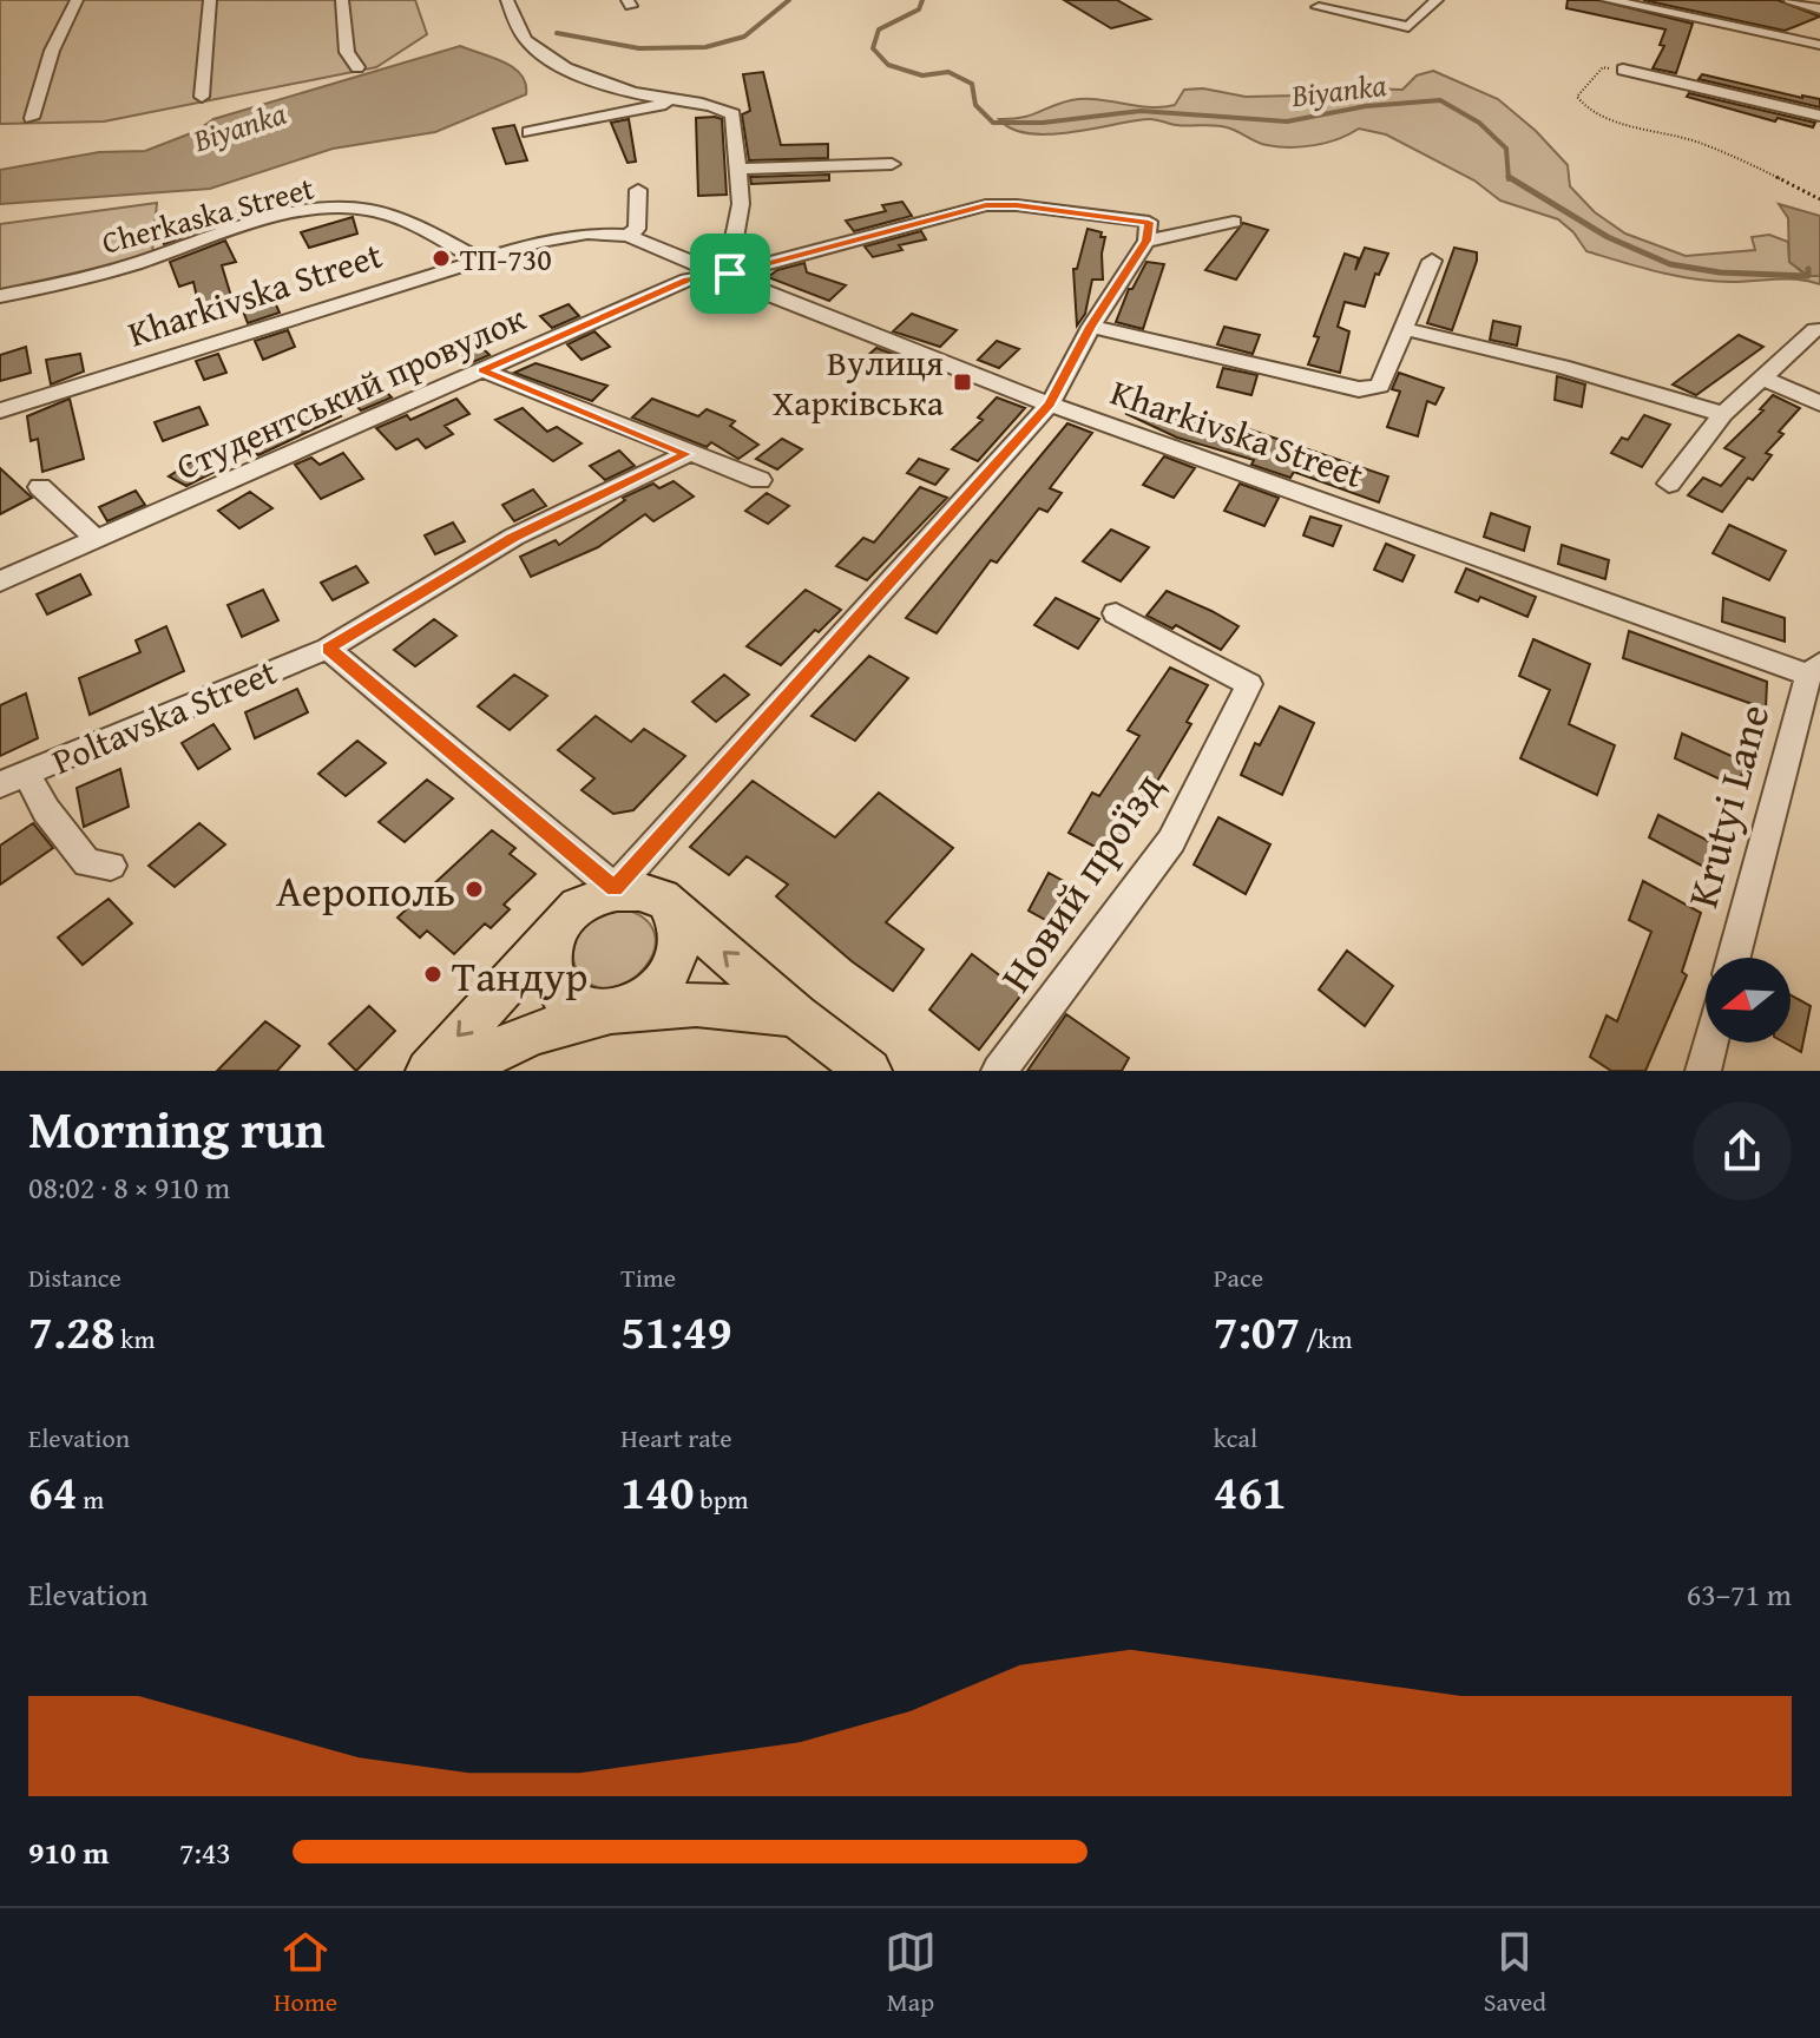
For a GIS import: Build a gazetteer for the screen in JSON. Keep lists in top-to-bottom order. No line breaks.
{"streets":{"street":["Cherkaska Street","Kharkivska Street","Студентський провулок","Poltavska Street","Krutyi Lane","Новий проїзд"]},"crossings":[["Cherkaska Street","Kharkivska Street"],["Kharkivska Street","Студентський провулок"],["Kharkivska Street","Krutyi Lane"]],"water":["Biyanka"],"places":{"other":["ТП-730","Аерополь","Тандур"],"transit":["Вулиця Харківська"]},"north":"left","page":{"heading":["Morning run","08:02 · 8 × 910 m"],"stats":[["Distance","7.28 km"],["Time","51:49"],["Pace","7:07 /km"],["Elevation","64 m"],["Heart rate","140 bpm"],["kcal","461"]],"chart":["Elevation","63–71 m"],"list":[{"name":"910 m","note":"7:43"}],"tabs":["Home","Map","Saved"]}}
